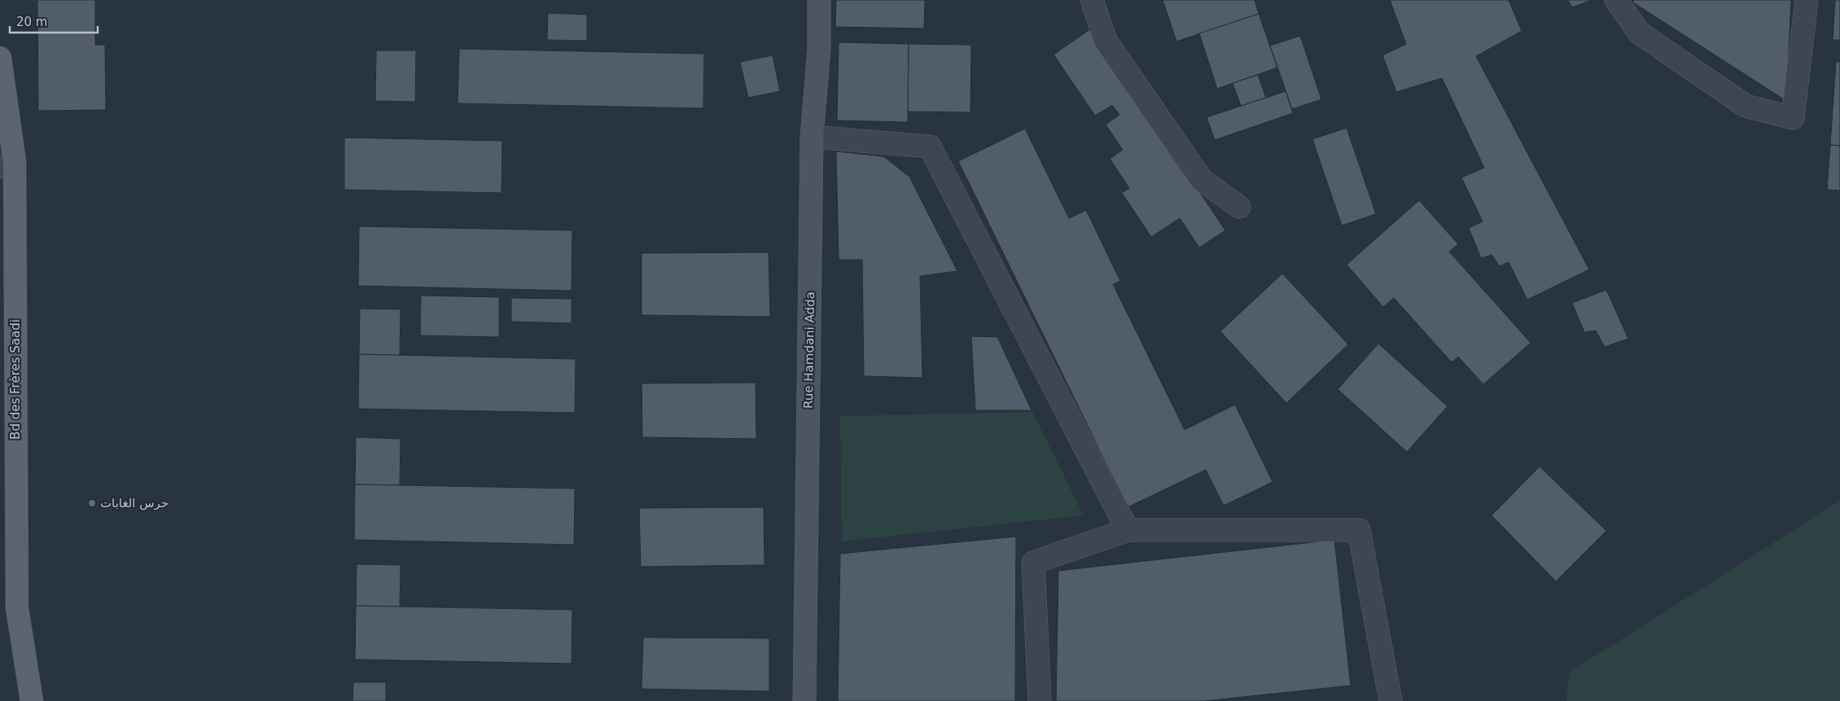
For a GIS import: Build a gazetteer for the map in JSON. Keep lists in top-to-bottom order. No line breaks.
{"streets":{"main road":["Bd des Frères Saadi"],"street":["Rue Hamdani Adda"]},"places":["حرس الغابات"],"scale_bar":"20 m"}
